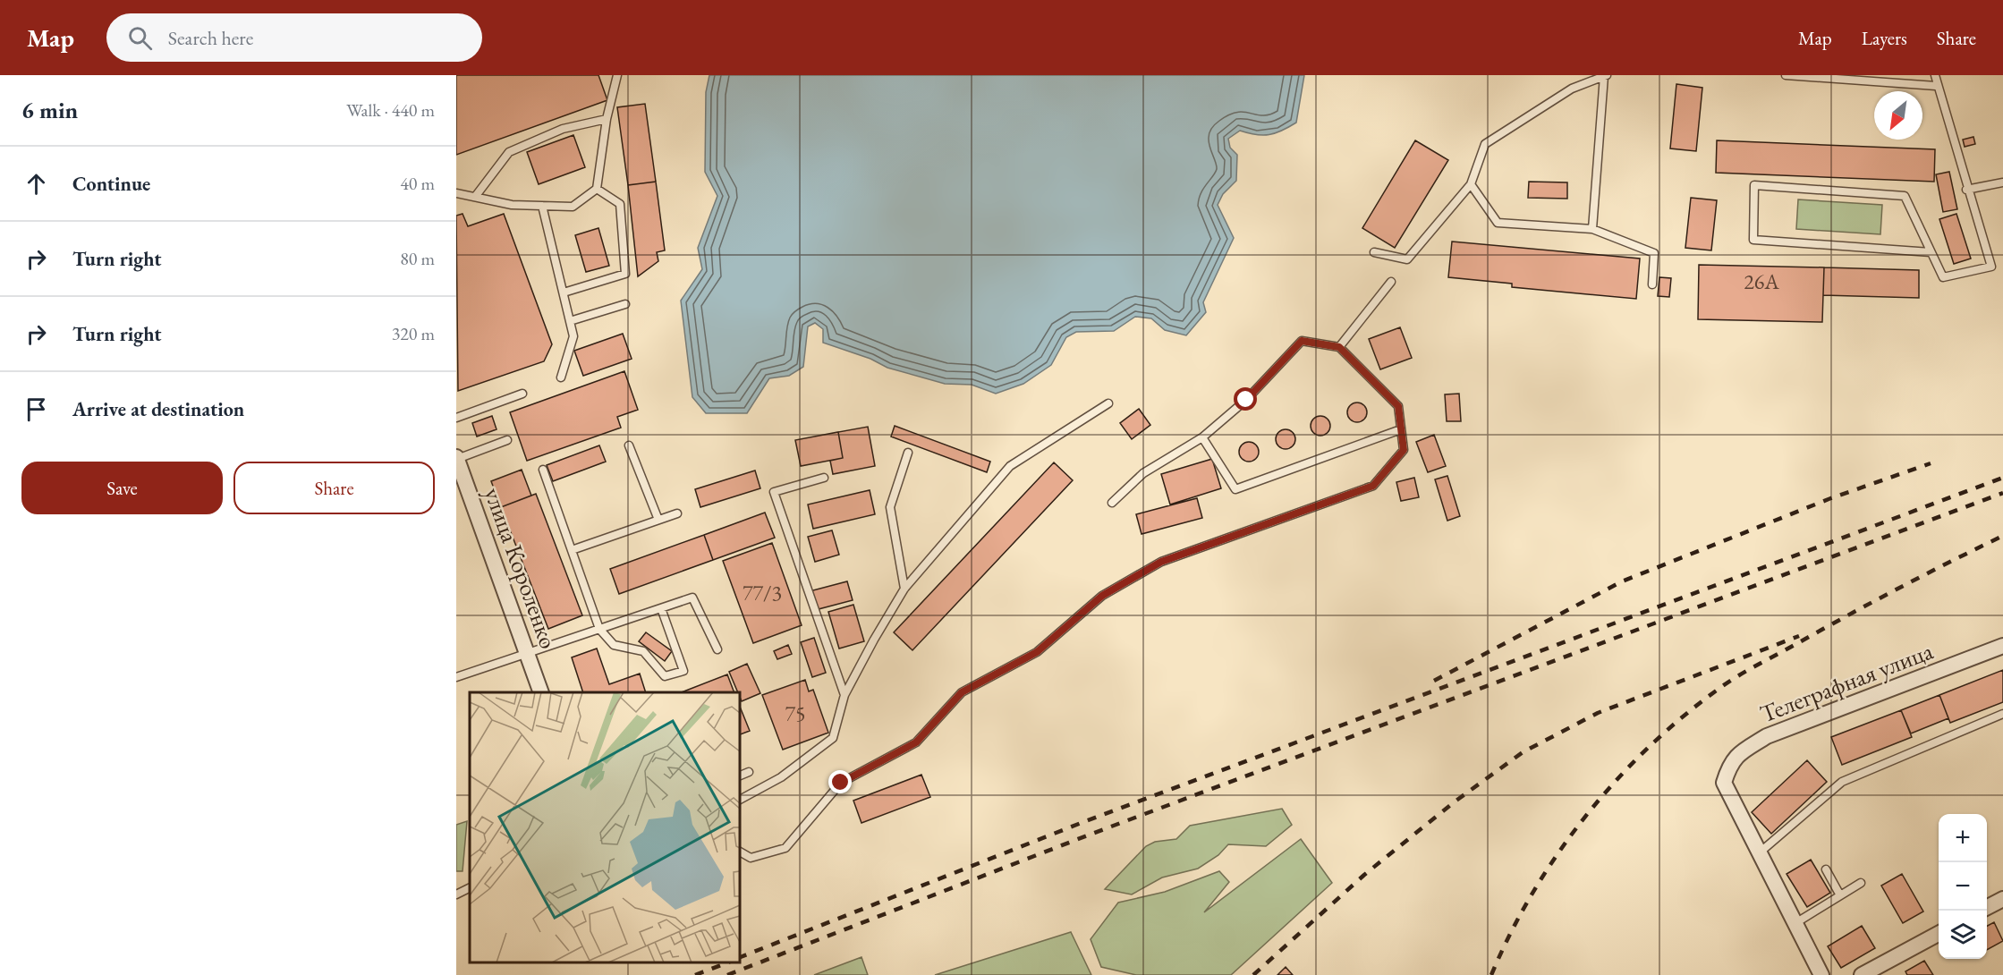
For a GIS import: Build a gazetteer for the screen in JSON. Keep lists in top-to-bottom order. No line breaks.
{"streets":{"street":["улица Короленко","Телеграфная улица"]},"house_numbers":["26А","77/3","75"],"north":"bottom left","page":{"header":"Map","search":"Search here","nav":["Map","Layers","Share"],"heading":["6 min","Walk · 440 m"],"list":[["Continue","40 m"],["Turn right","80 m"],["Turn right","320 m"],"Arrive at destination"],"buttons":["Save","Share"],"map_buttons":["+","−"]}}
